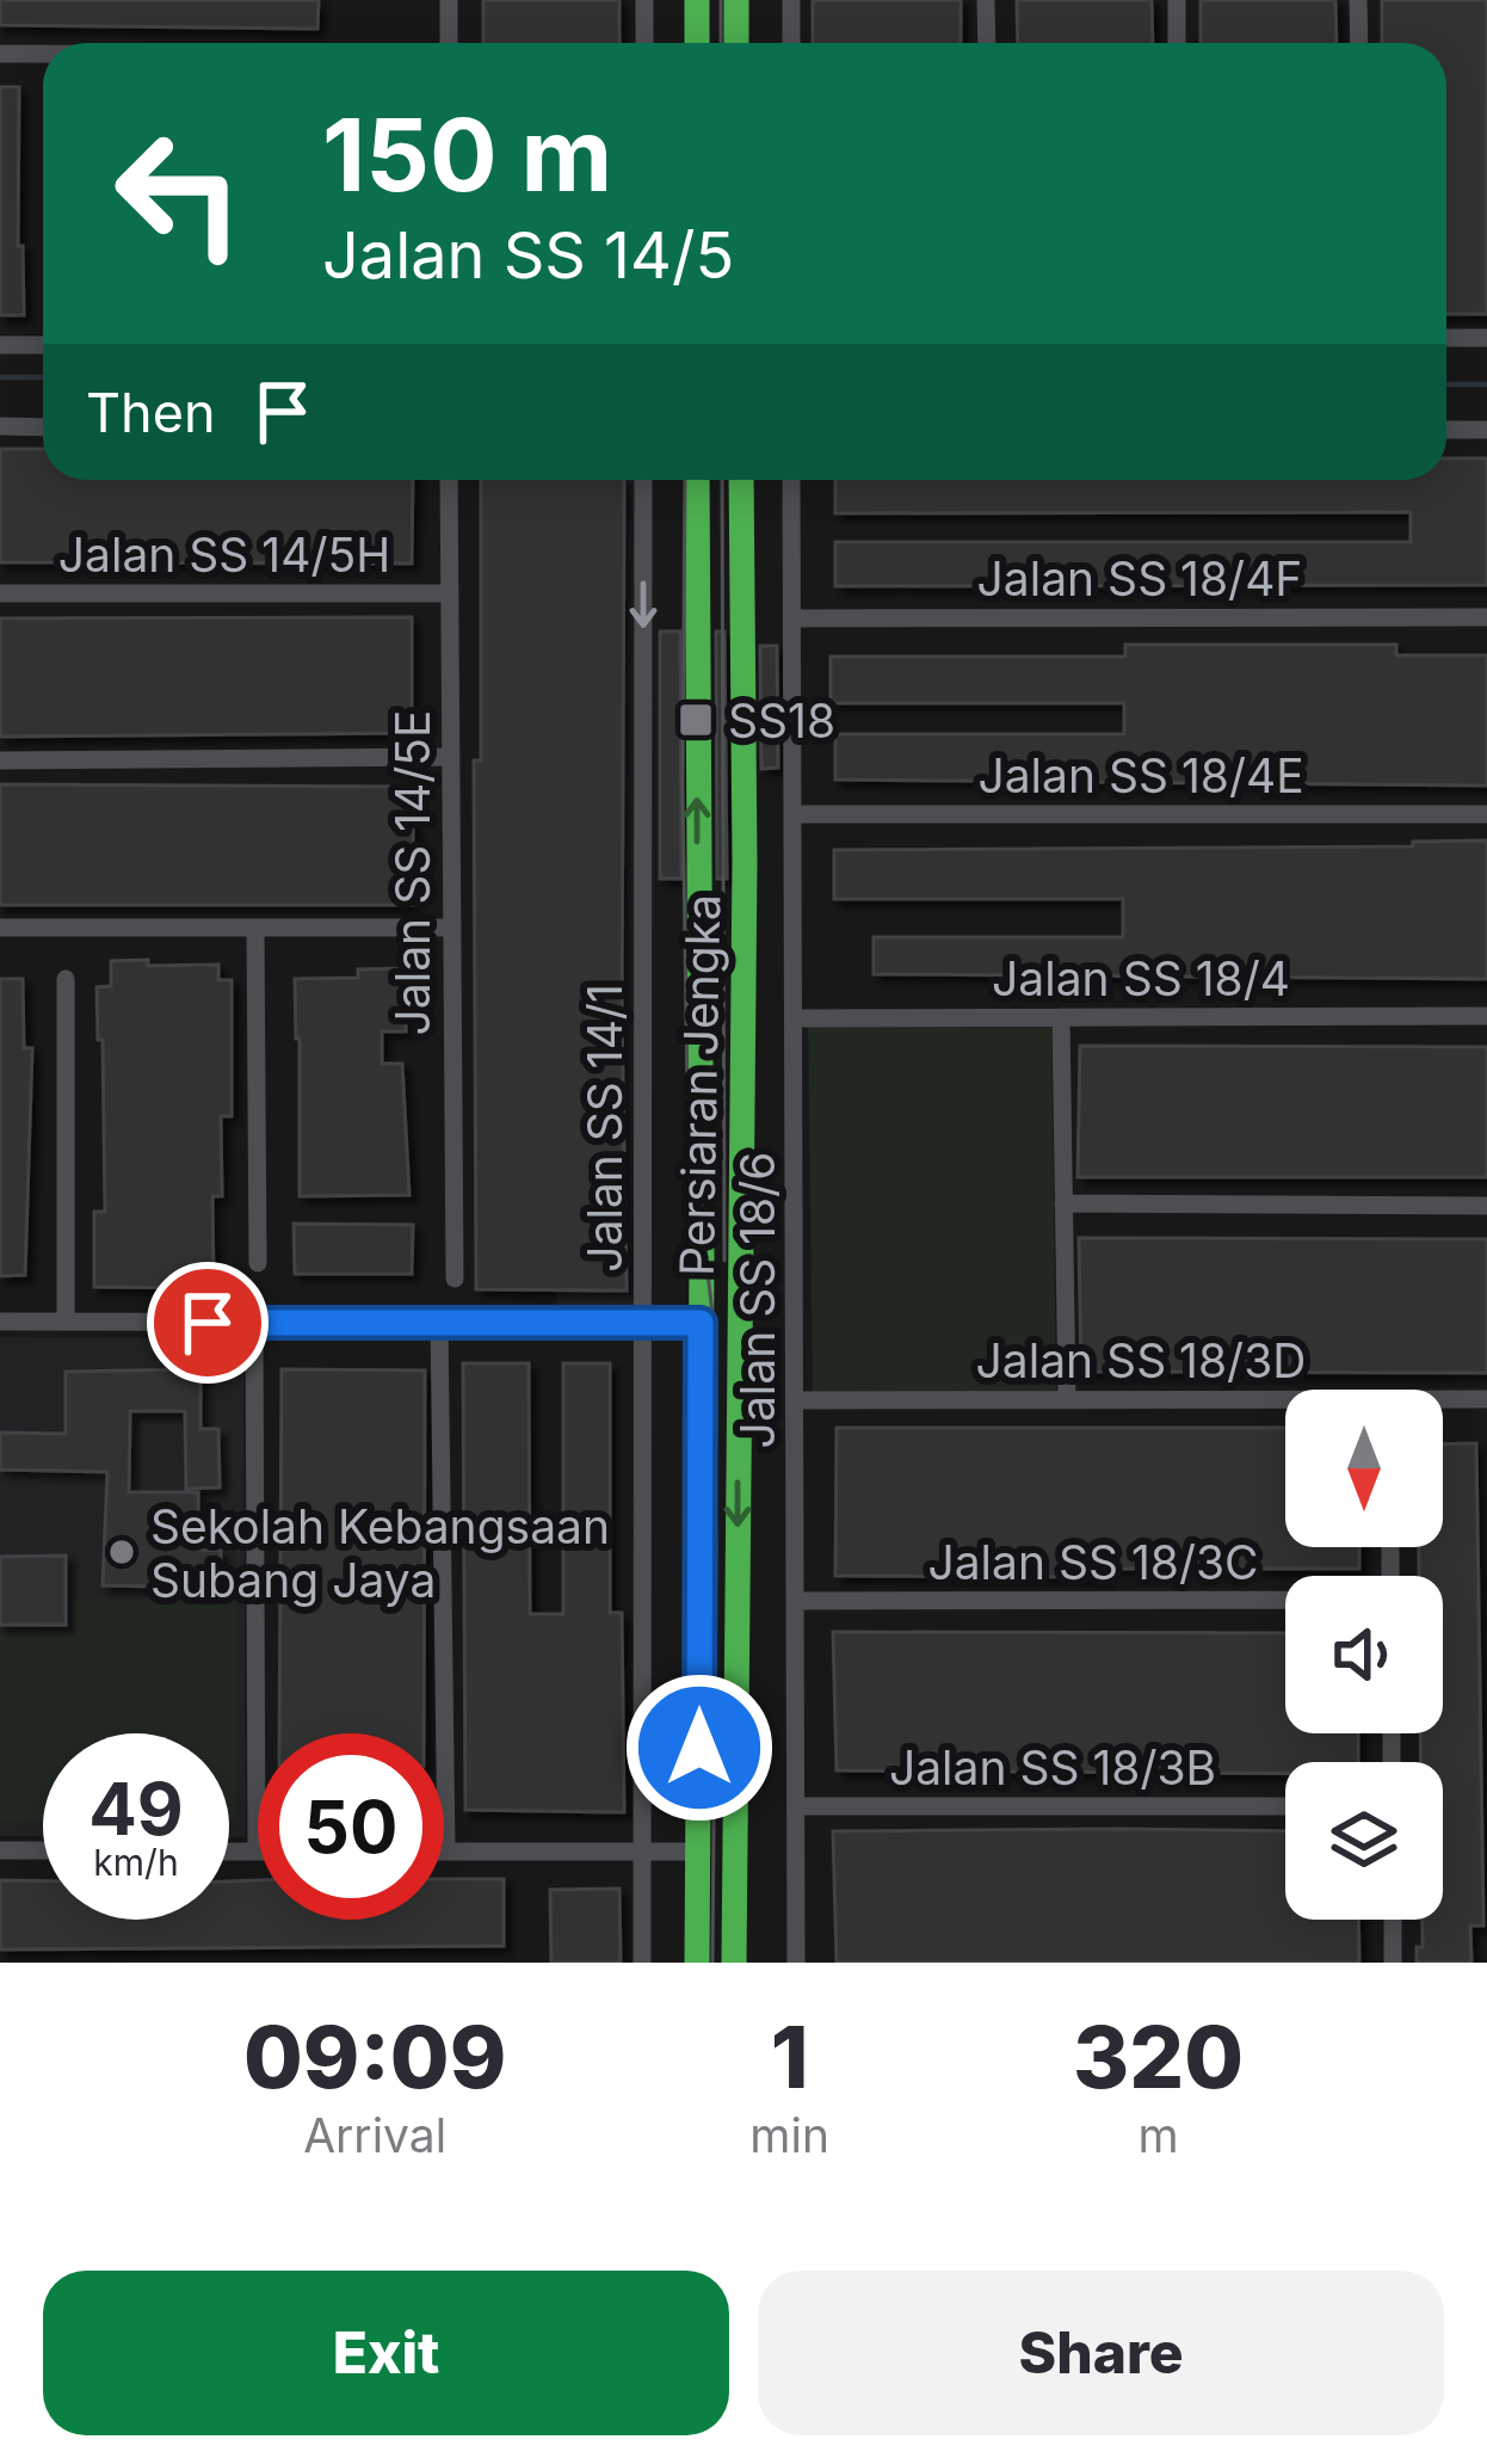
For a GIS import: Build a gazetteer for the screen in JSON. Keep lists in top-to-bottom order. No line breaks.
{"streets":{"main road":["Persiaran Jengka"],"street":["Jalan SS 14/5H","Jalan SS 18/4F","Jalan SS 18/4E","Jalan SS 14/5E","Jalan SS 18/4","Jalan SS 14/1","Jalan SS 18/6","Jalan SS 18/3D","Jalan SS 18/3C","Jalan SS 18/3B"]},"crossings":[["Jalan SS 14/5H","Jalan SS 14/5E"],["Jalan SS 18/4F","Jalan SS 18/6"],["Jalan SS 18/4E","Jalan SS 18/6"],["Jalan SS 18/4","Jalan SS 18/6"],["Jalan SS 18/6","Jalan SS 18/3D"],["Jalan SS 18/6","Jalan SS 18/3C"],["Jalan SS 18/6","Jalan SS 18/3B"]],"one_way":["Jalan SS 14/1"],"places":{"transit":["SS18"],"other":["Sekolah Kebangsaan Subang Jaya"]},"north":"bottom","page":{"turn":["150 m","Jalan SS 14/5"],"then":"Then","speed":"49 km/h","limit":"50","eta":["09:09","Arrival","1","min","320","m"],"buttons":["Exit","Share"]}}
